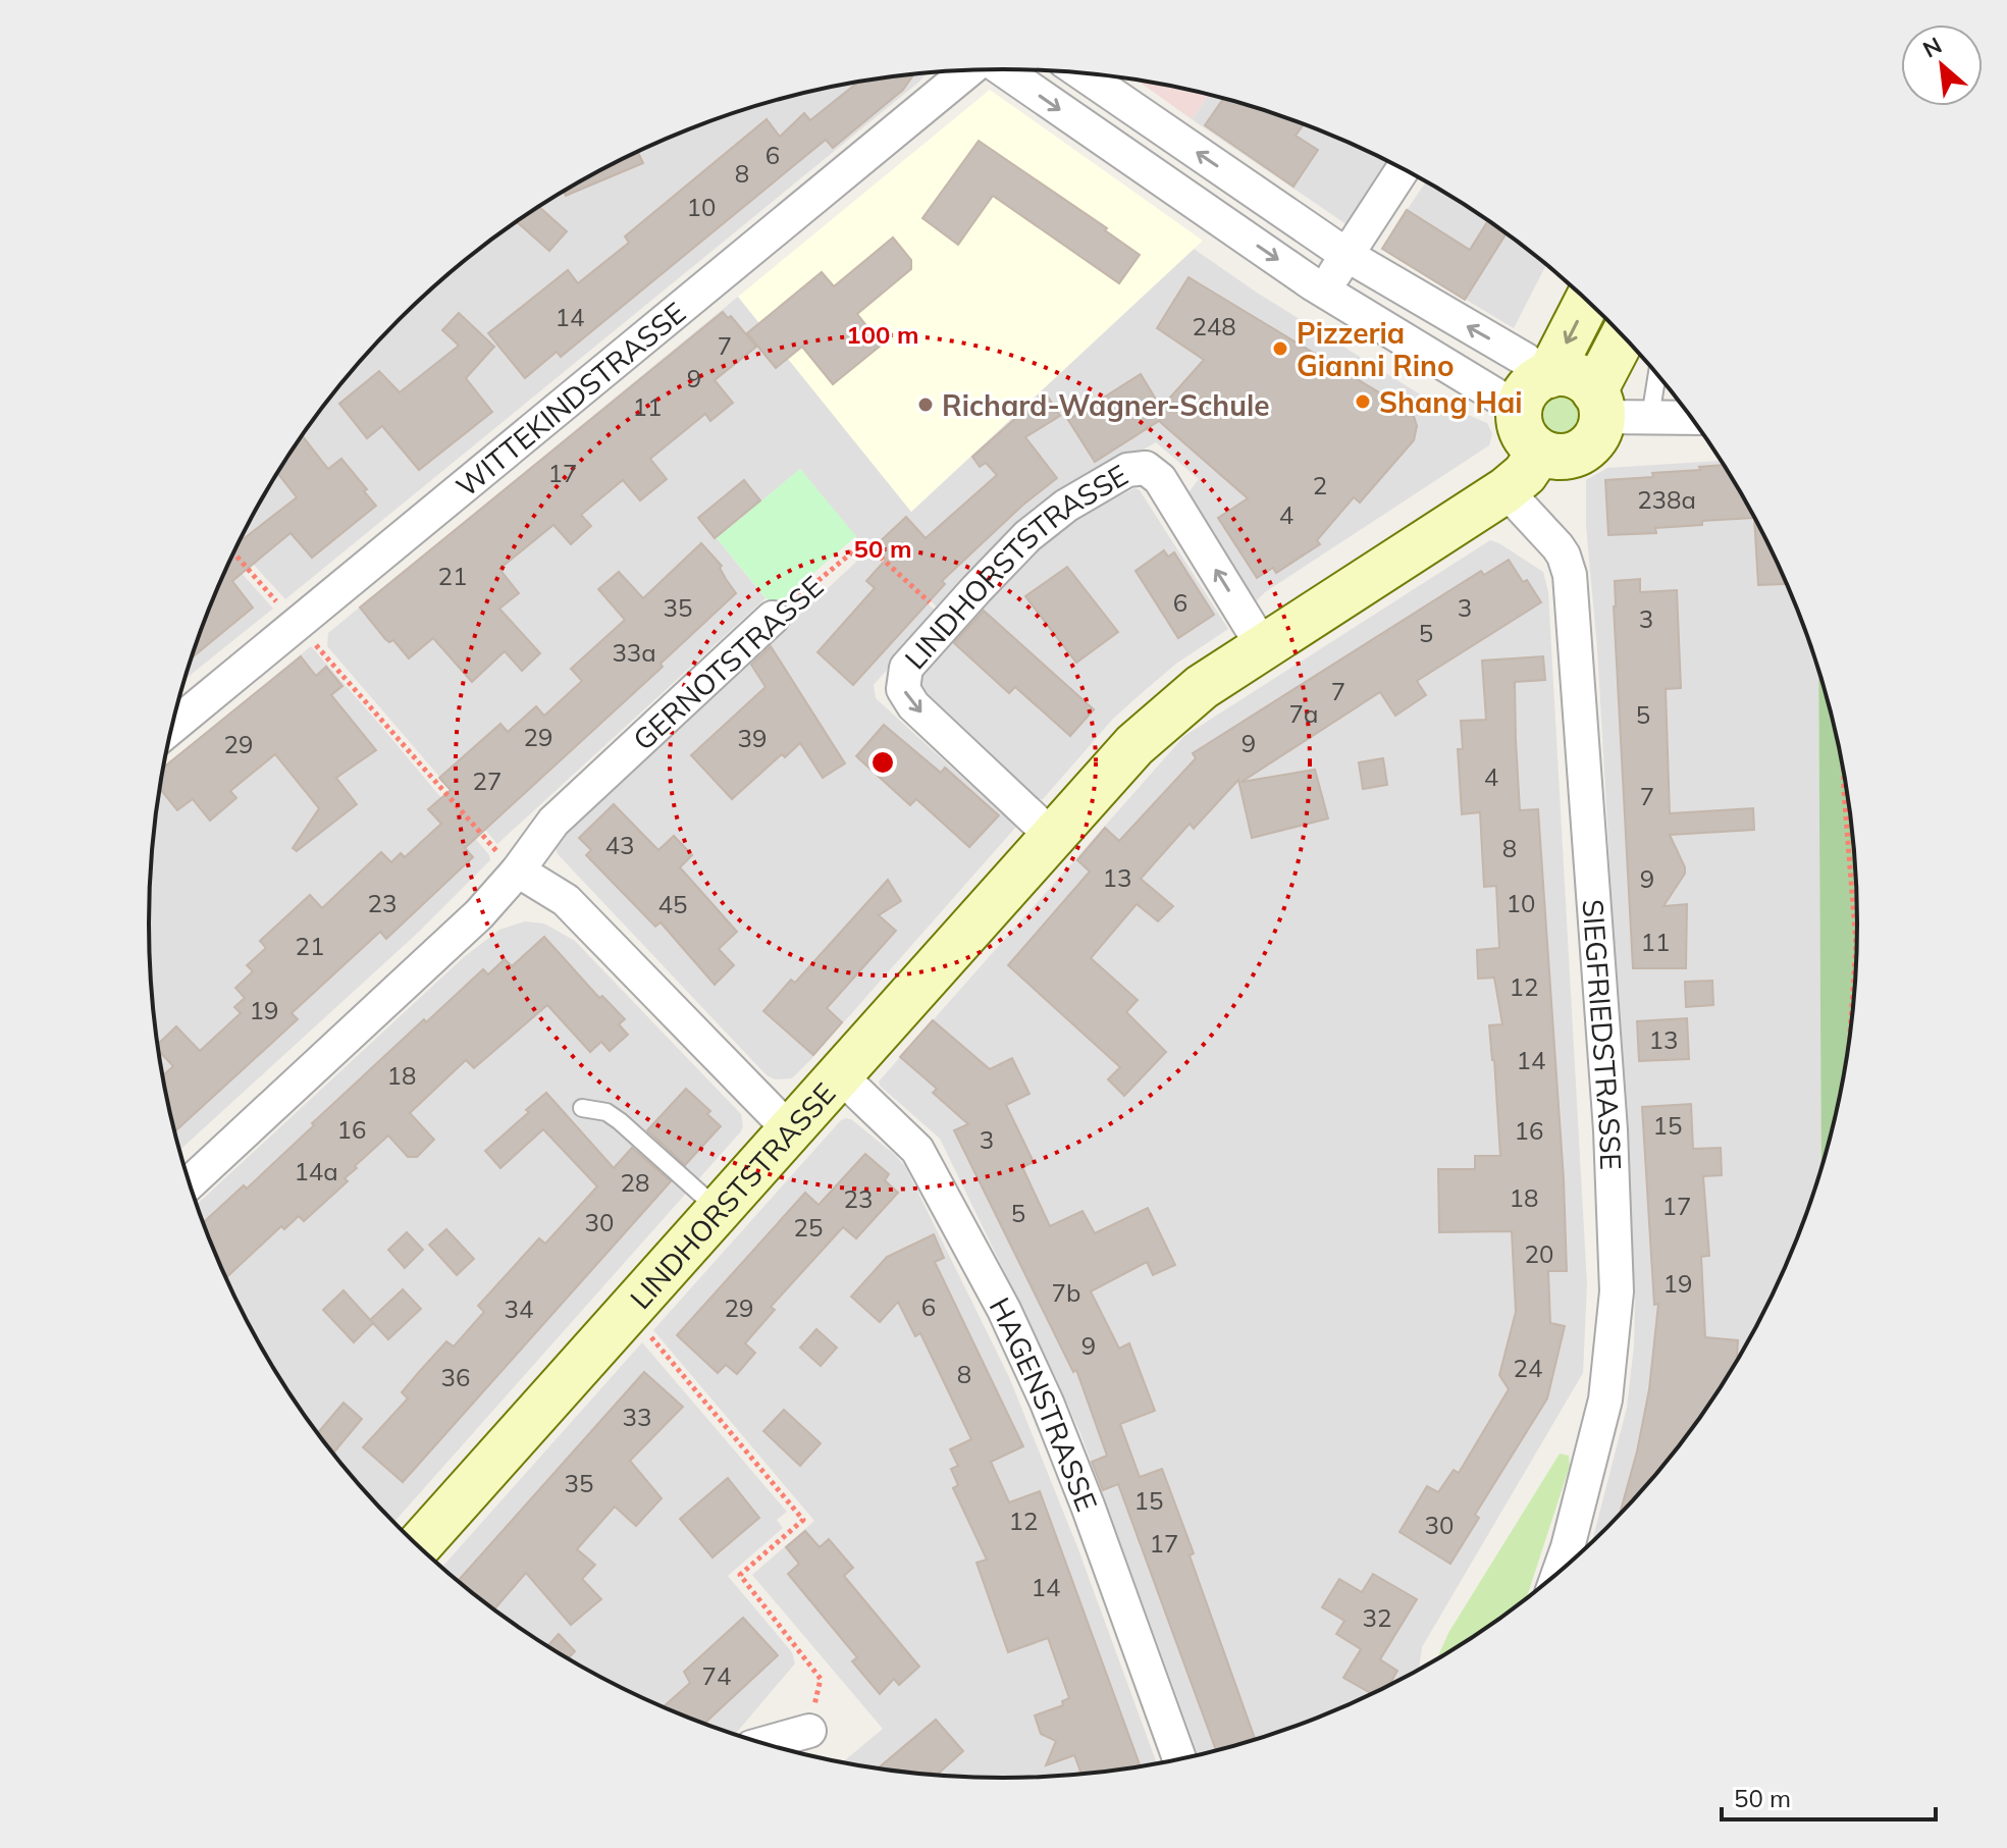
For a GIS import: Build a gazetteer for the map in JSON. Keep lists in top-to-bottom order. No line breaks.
{"streets":{"street":["WITTEKINDSTRASSE","LINDHORSTSTRASSE","GERNOTSTRASSE","SIEGFRIEDSTRASSE","HAGENSTRASSE"]},"crossings":[["LINDHORSTSTRASSE","GERNOTSTRASSE"],["LINDHORSTSTRASSE","SIEGFRIEDSTRASSE"],["LINDHORSTSTRASSE","HAGENSTRASSE"]],"places":["Pizzeria Gianni Rino","Shang Hai","Richard-Wagner-Schule"],"house_numbers":["6","8","10","14","248","7","9","11","17","2","238a","4","21","6","35","3","3","5","33a","7","7a","5","29","39","9","29","4","27","7","43","8","13","9","23","10","45","11","21","12","19","13","14","18","15","16","16","3","14a","28","18","23","17","5","30","25","20","19","7b","6","29","34","9","24","8","36","33","35","15","12","30","17","14","32","74"],"scale_bar":"50 m","north":"top left","rings":["100 m","50 m"]}
